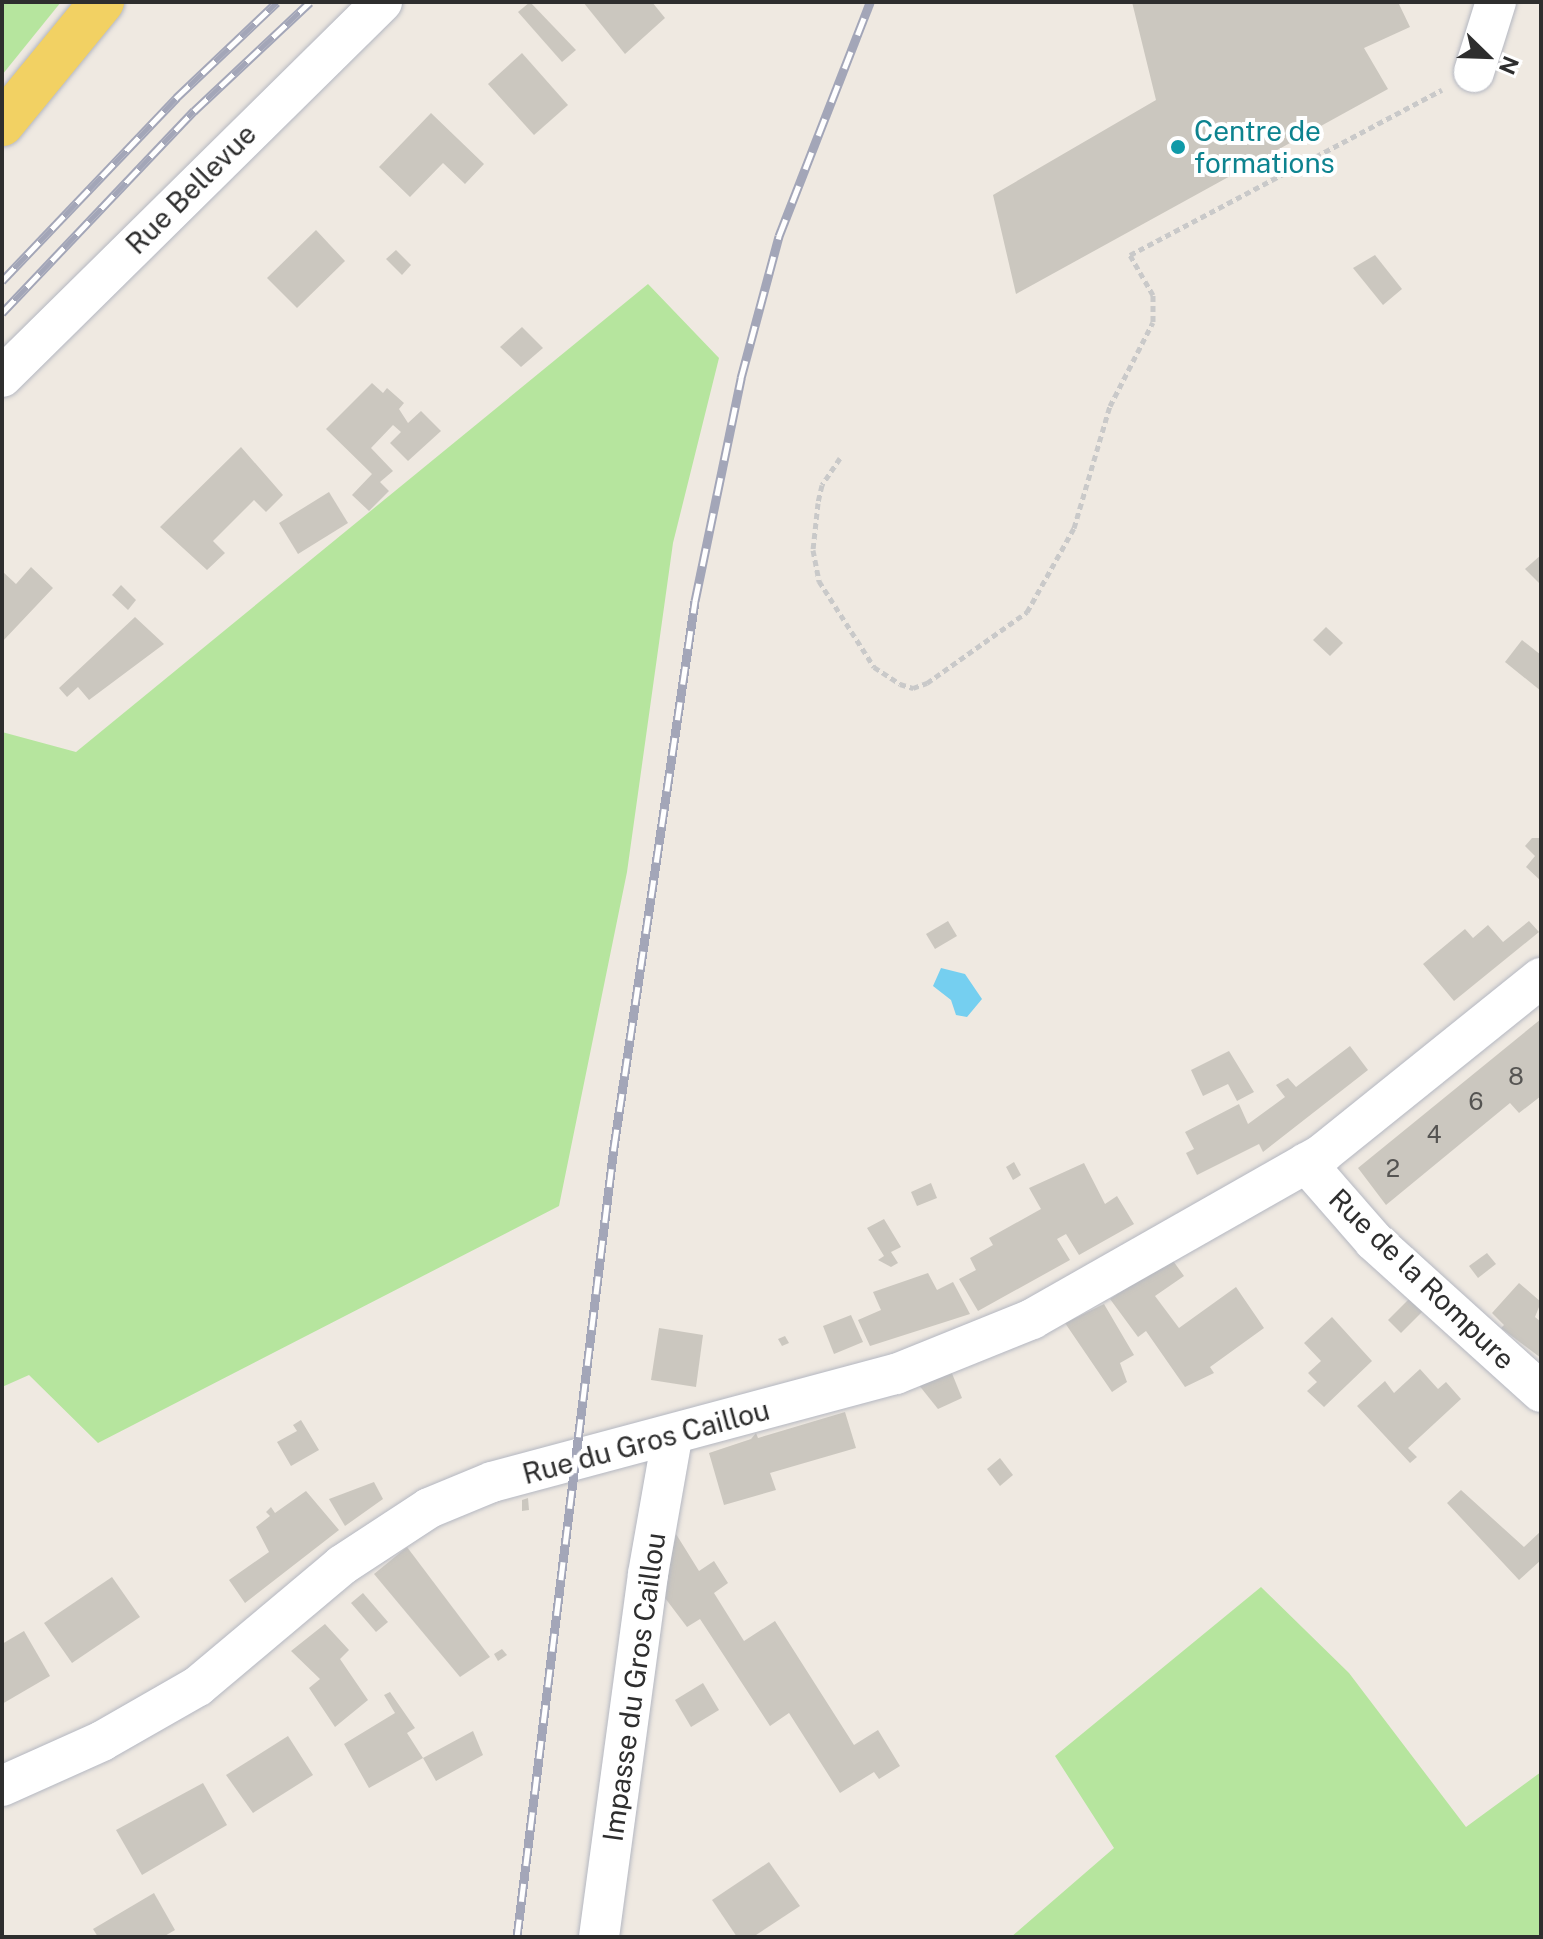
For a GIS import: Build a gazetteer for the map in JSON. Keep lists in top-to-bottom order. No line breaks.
{"streets":{"street":["Rue Bellevue","Rue de la Rompure","Rue du Gros Caillou","Impasse du Gros Caillou"]},"crossings":[["Rue de la Rompure","Rue du Gros Caillou"],["Rue du Gros Caillou","Impasse du Gros Caillou"]],"places":["Centre de formations"],"house_numbers":["8","6","4","2"],"north":"bottom right"}
